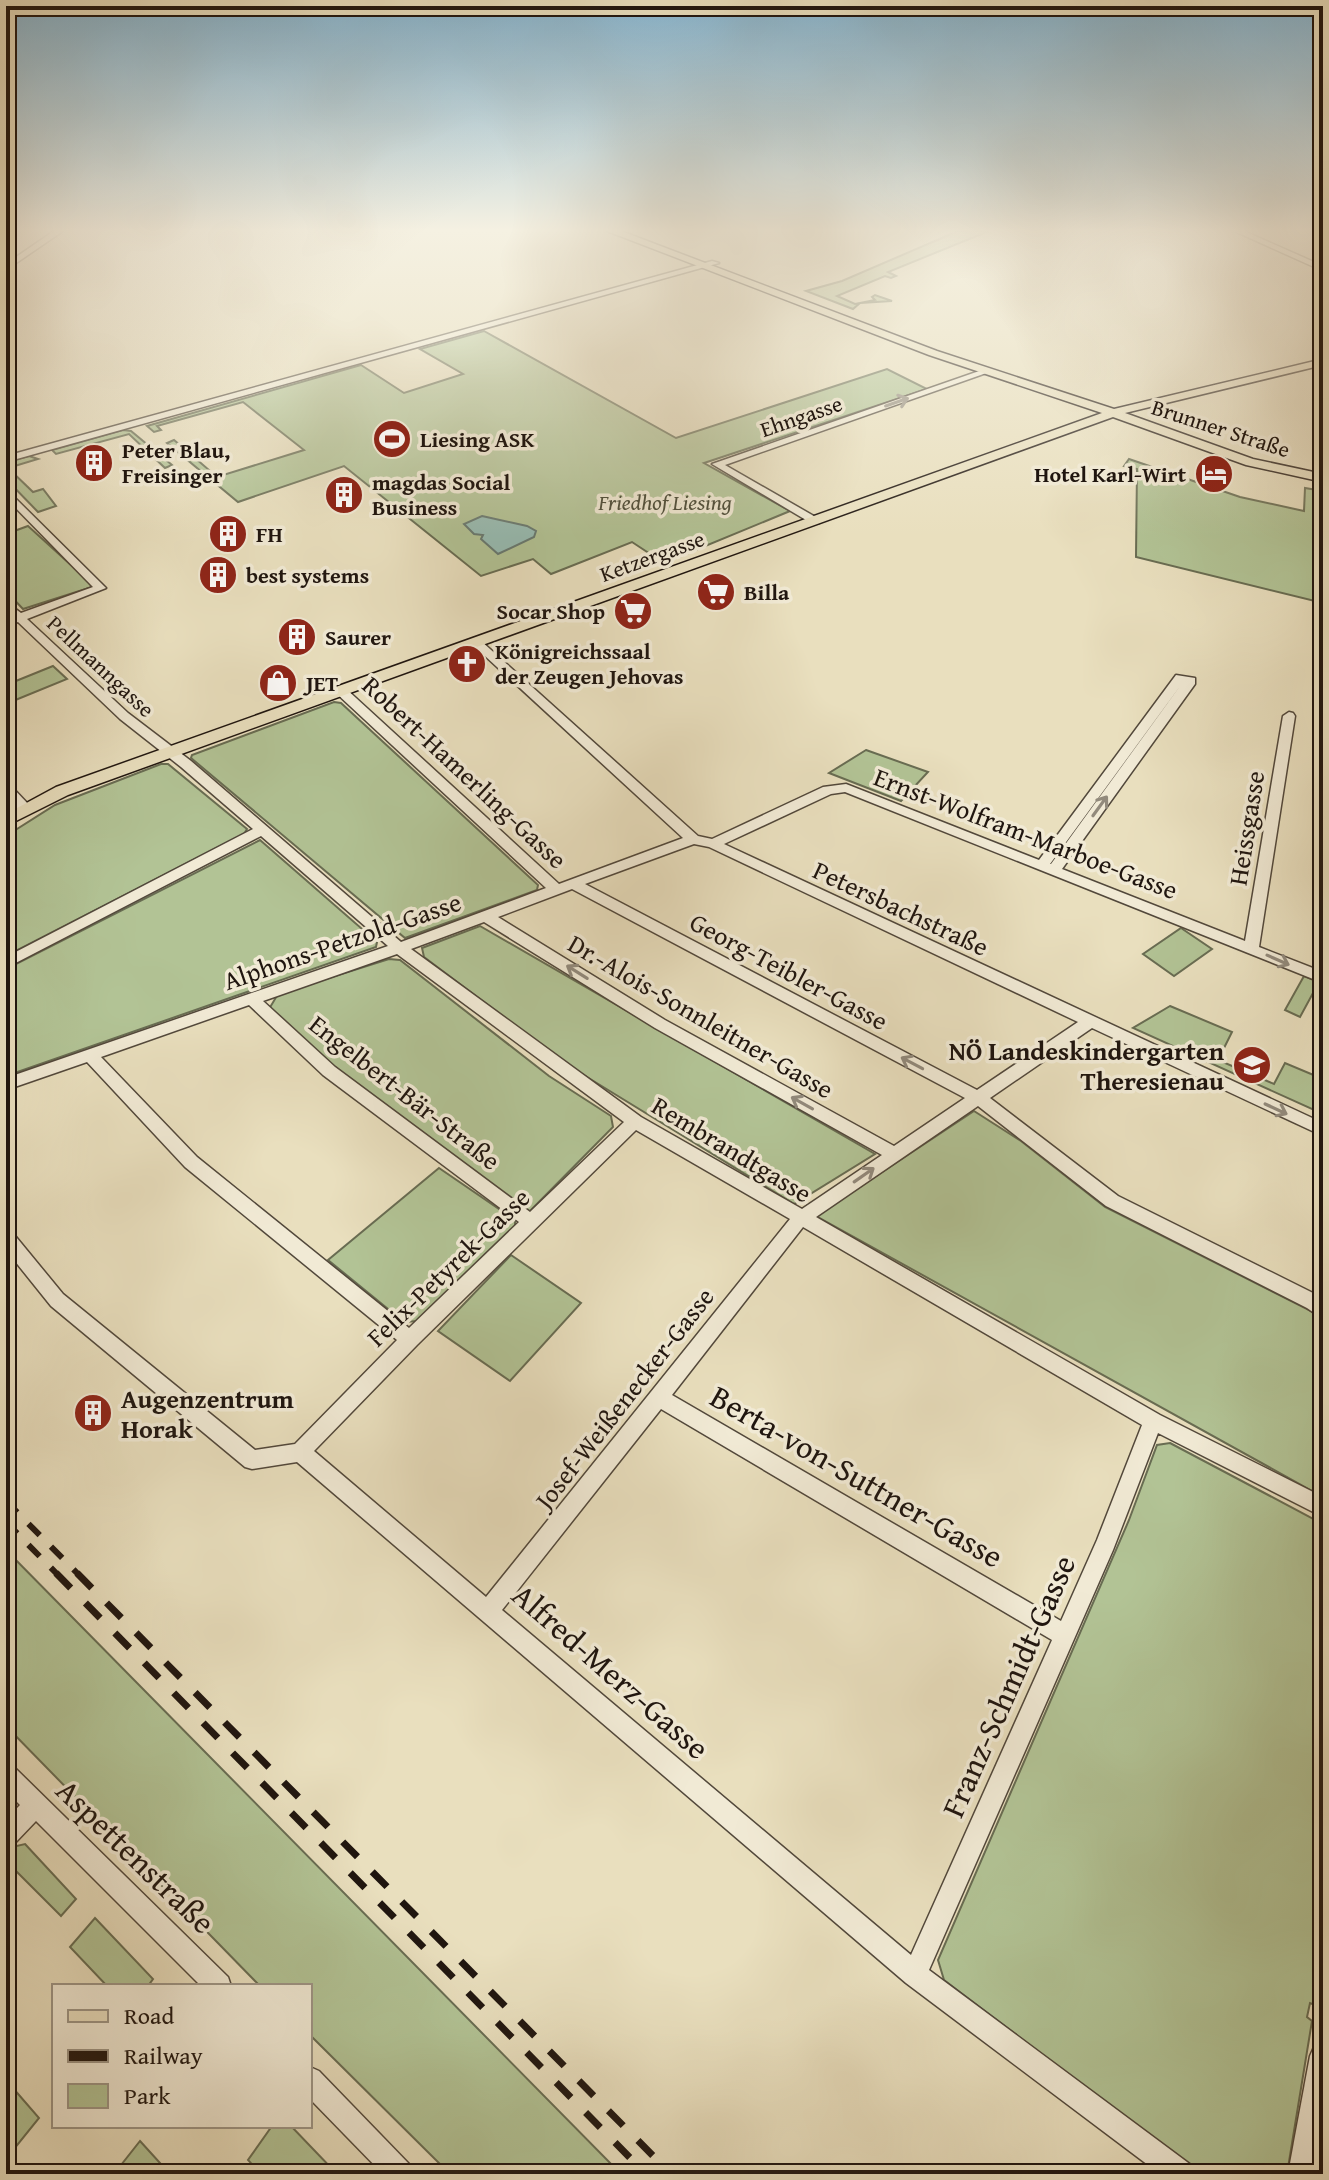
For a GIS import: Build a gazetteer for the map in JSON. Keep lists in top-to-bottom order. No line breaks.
{"streets":{"main road":["Brunner Straße","Ketzergasse"],"street":["Ehngasse","Pellmanngasse","Robert-Hamerling-Gasse","Heissgasse","Ernst-Wolfram-Marboe-Gasse","Petersbachstraße","Alphons-Petzold-Gasse","Georg-Teibler-Gasse","Dr.-Alois-Sonnleitner-Gasse","Engelbert-Bär-Straße","Rembrandtgasse","Felix-Petyrek-Gasse","Josef-Weißenecker-Gasse","Berta-von-Suttner-Gasse","Alfred-Merz-Gasse","Franz-Schmidt-Gasse","Aspettenstraße"]},"crossings":[["Ehngasse","Brunner Straße"],["Ehngasse","Ketzergasse"],["Brunner Straße","Ketzergasse"],["Ketzergasse","Pellmanngasse"],["Ketzergasse","Robert-Hamerling-Gasse"],["Ketzergasse","Rembrandtgasse"],["Pellmanngasse","Rembrandtgasse"],["Robert-Hamerling-Gasse","Alphons-Petzold-Gasse"],["Heissgasse","Ernst-Wolfram-Marboe-Gasse"],["Ernst-Wolfram-Marboe-Gasse","Petersbachstraße"],["Petersbachstraße","Alphons-Petzold-Gasse"],["Petersbachstraße","Josef-Weißenecker-Gasse"],["Alphons-Petzold-Gasse","Georg-Teibler-Gasse"],["Alphons-Petzold-Gasse","Dr.-Alois-Sonnleitner-Gasse"],["Alphons-Petzold-Gasse","Engelbert-Bär-Straße"],["Alphons-Petzold-Gasse","Rembrandtgasse"],["Georg-Teibler-Gasse","Josef-Weißenecker-Gasse"],["Dr.-Alois-Sonnleitner-Gasse","Josef-Weißenecker-Gasse"],["Engelbert-Bär-Straße","Felix-Petyrek-Gasse"],["Rembrandtgasse","Felix-Petyrek-Gasse"],["Rembrandtgasse","Josef-Weißenecker-Gasse"],["Rembrandtgasse","Franz-Schmidt-Gasse"],["Felix-Petyrek-Gasse","Alfred-Merz-Gasse"],["Josef-Weißenecker-Gasse","Berta-von-Suttner-Gasse"],["Josef-Weißenecker-Gasse","Alfred-Merz-Gasse"],["Berta-von-Suttner-Gasse","Franz-Schmidt-Gasse"],["Alfred-Merz-Gasse","Franz-Schmidt-Gasse"]],"one_way":["Petersbachstraße","Georg-Teibler-Gasse","Dr.-Alois-Sonnleitner-Gasse"],"parks":["Friedhof Liesing"],"places":{"sports":["Liesing ASK"],"building":["Peter Blau, Freisinger","magdas Social Business","FH","best systems","Saurer","Augenzentrum Horak"],"hotel":["Hotel Karl-Wirt"],"supermarket":["Billa","Socar Shop"],"church":["Königreichssaal der Zeugen Jehovas"],"shop":["JET"],"school or university":["NÖ Landeskindergarten Theresienau"]},"legend":["Road","Railway","Park"]}
